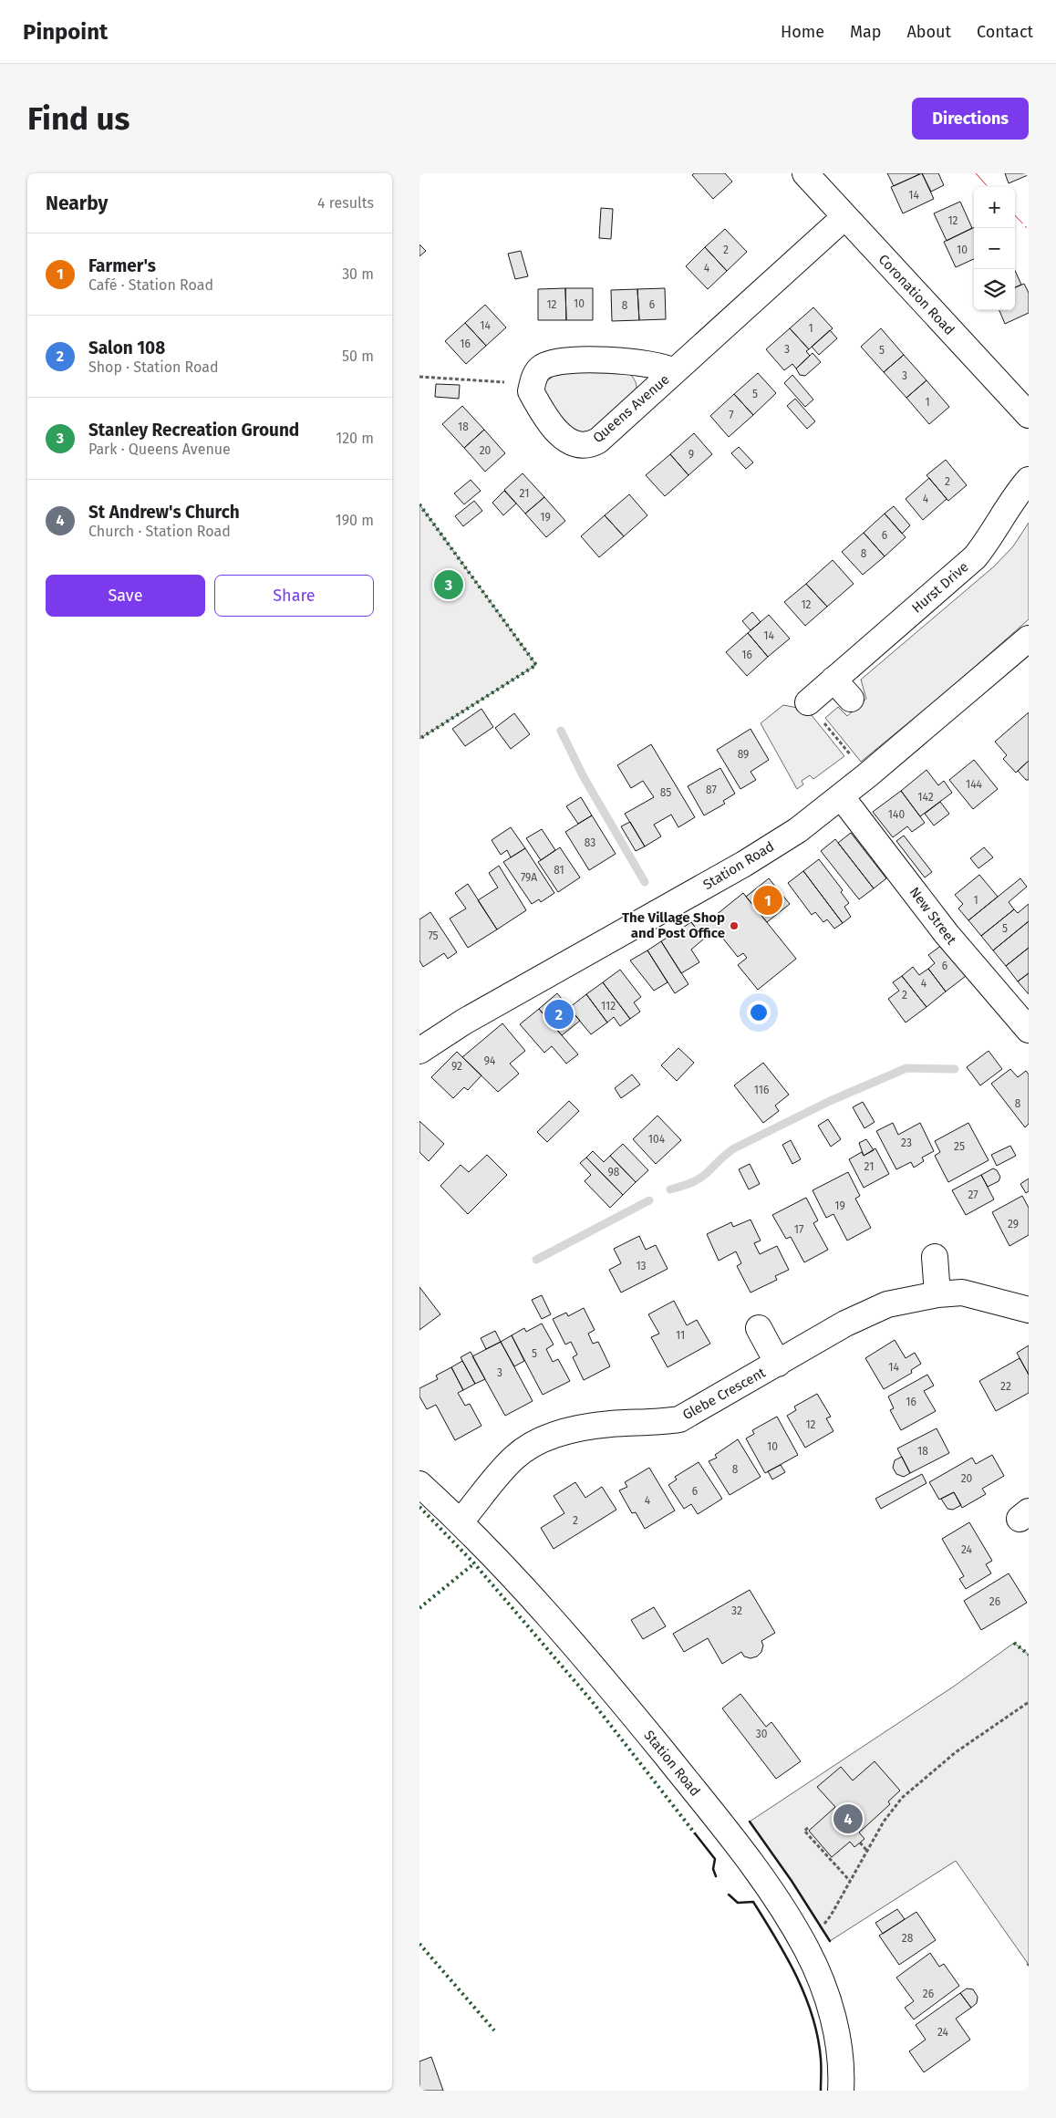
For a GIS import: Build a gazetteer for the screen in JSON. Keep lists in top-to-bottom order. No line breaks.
{"streets":{"street":["Coronation Road","Queens Avenue","Hurst Drive","Station Road","New Street","Glebe Crescent"]},"crossings":[["Coronation Road","Queens Avenue"],["Station Road","New Street"],["Station Road","Glebe Crescent"]],"places":["The Village Shop and Post Office"],"house_numbers":["14","12","2","10","4","10","12","6","8","14","1","16","3","5","3","5","1","7","18","20","9","2","21","4","19","6","8","12","14","16","89","144","87","85","142","140","83","81","79A","1","5","75","6","4","2","112","94","92","116","8","104","23","25","21","98","27","19","29","17","13","11","5","14","3","22","16","12","10","18","8","20","6","4","2","24","26","32","30","28","26","24"],"page":{"header":"Pinpoint","nav":["Home","Map","About","Contact"],"buttons":["Directions",["Save","Share"]],"title":"Find us","heading":["Nearby","4 results"],"map_buttons":["+","−"],"list":[{"mark":"1","name":"Farmer's","note":"Café · Station Road","value":"30 m"},{"mark":"2","name":"Salon 108","note":"Shop · Station Road","value":"50 m"},{"mark":"3","name":"Stanley Recreation Ground","note":"Park · Queens Avenue","value":"120 m"},{"mark":"4","name":"St Andrew's Church","note":"Church · Station Road","value":"190 m"}],"pins":["3","1","2","4"]}}
